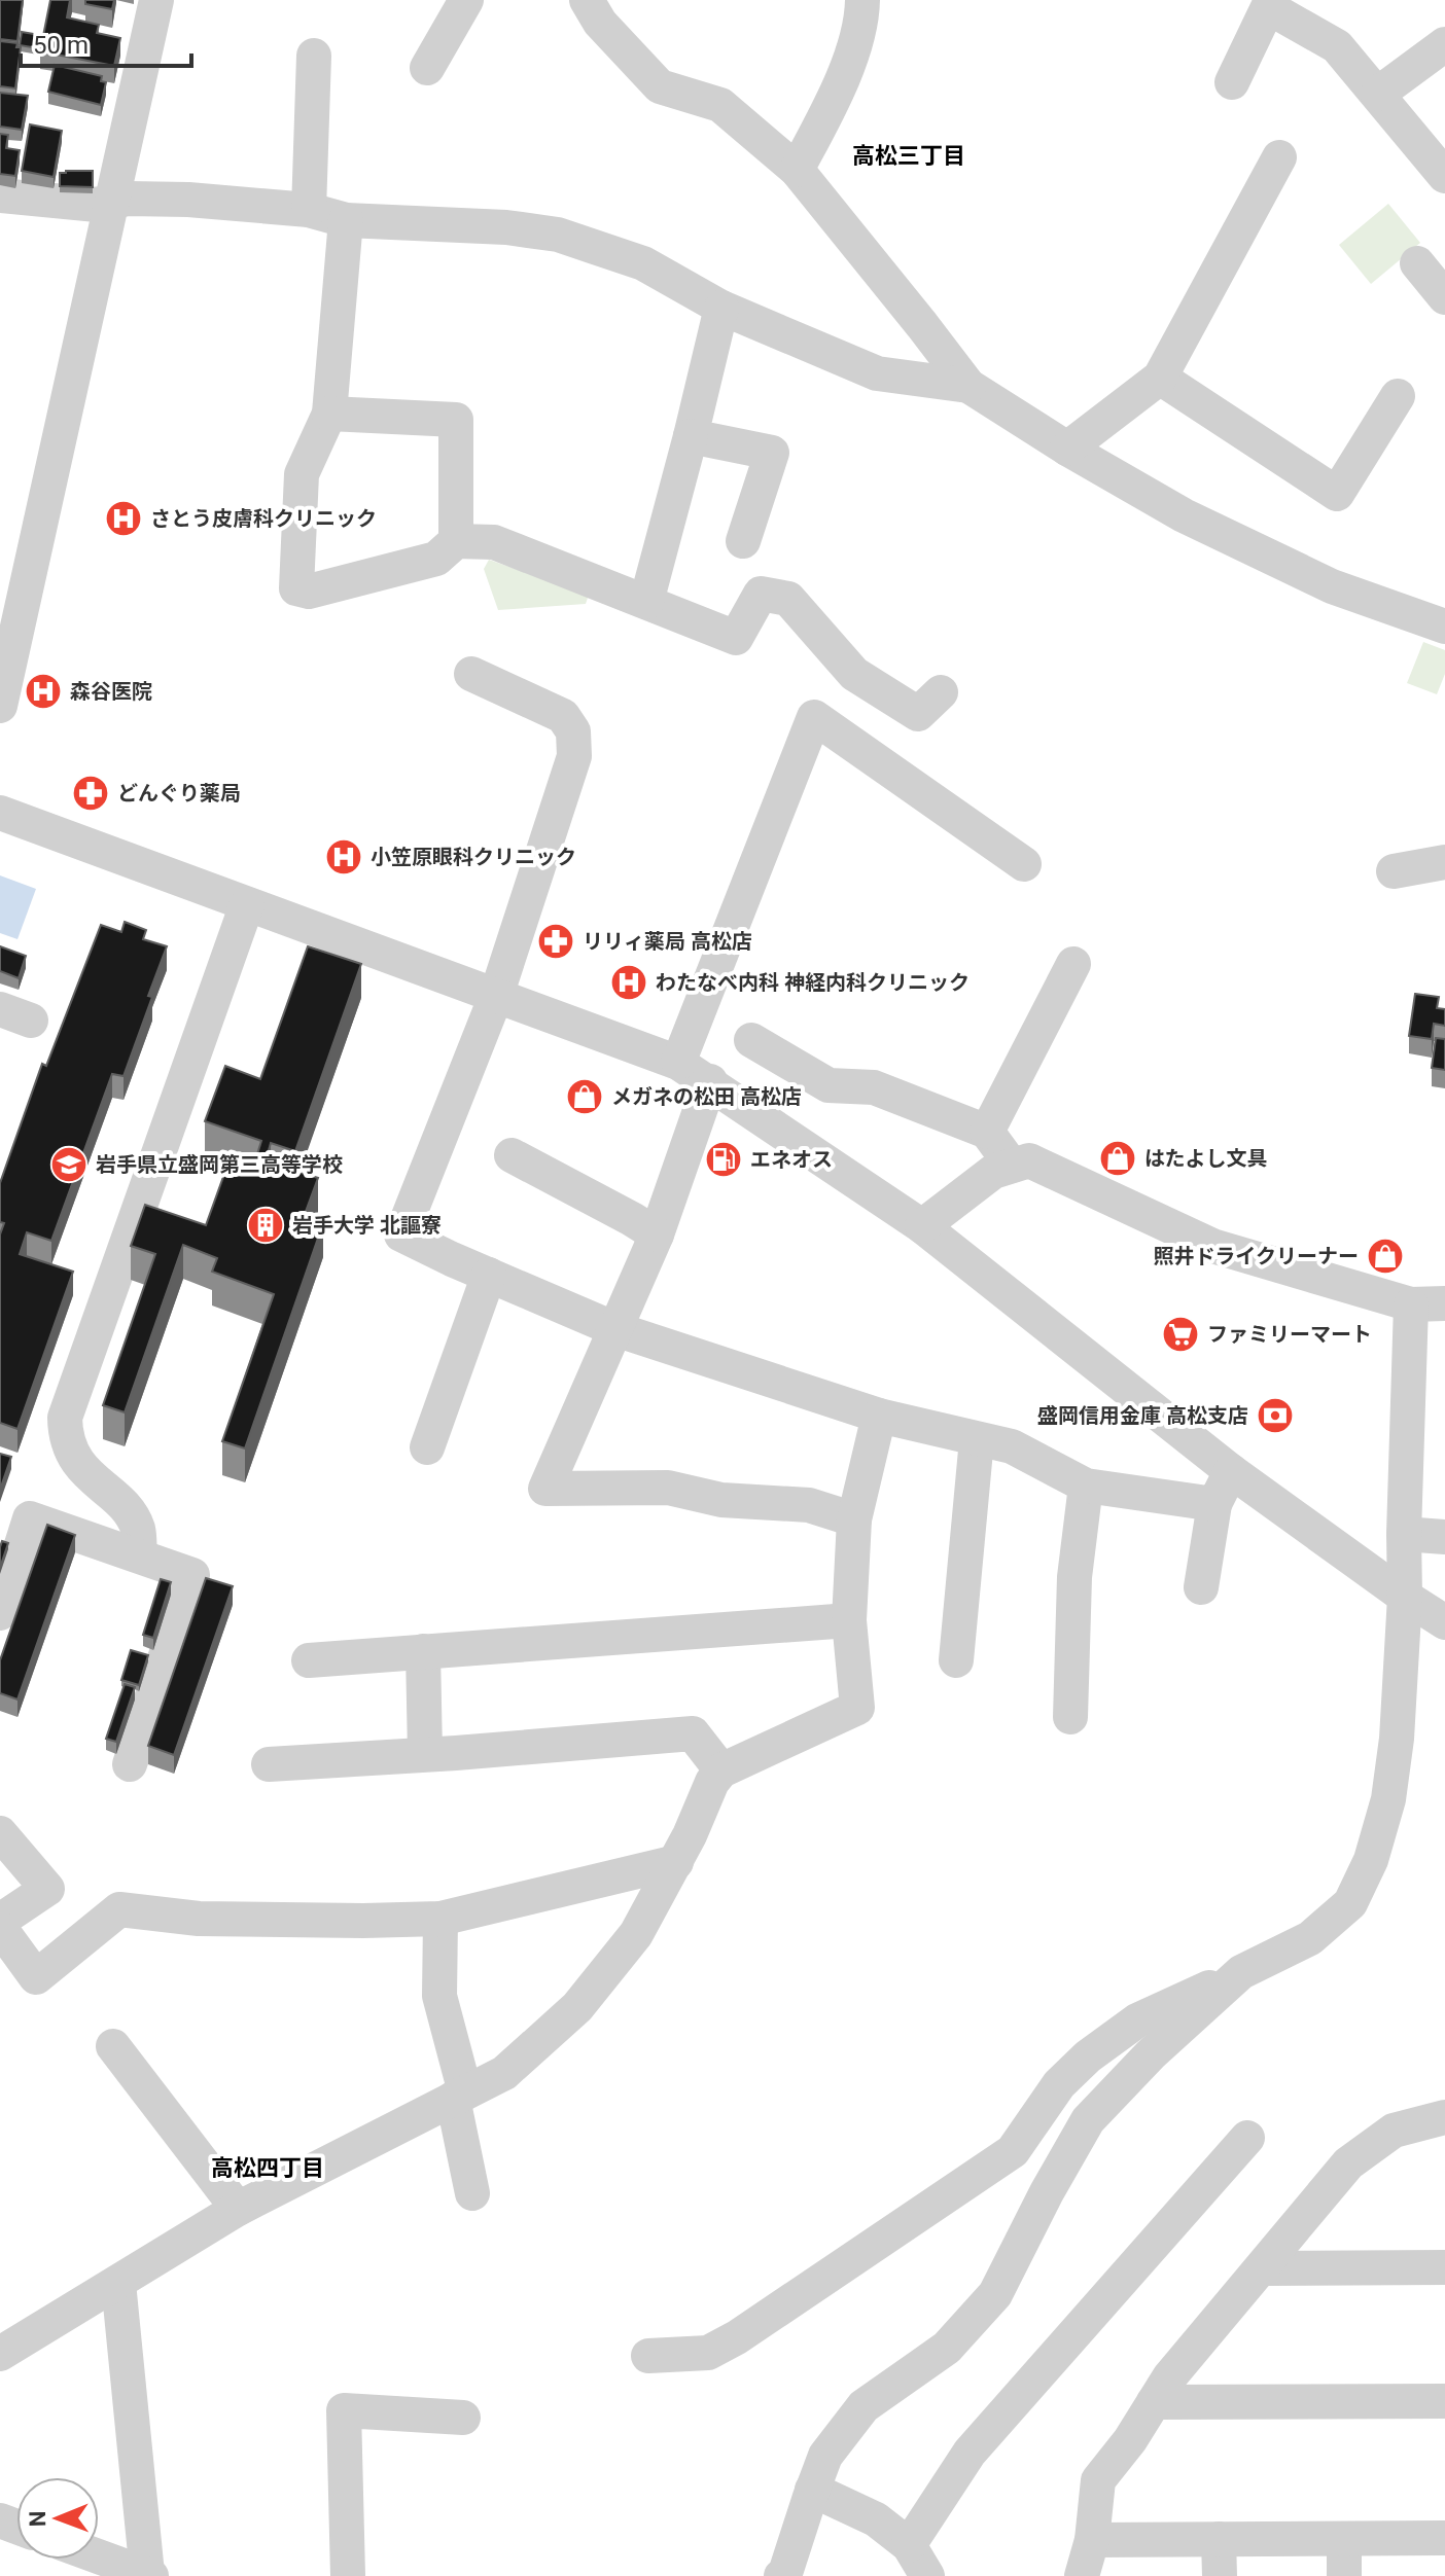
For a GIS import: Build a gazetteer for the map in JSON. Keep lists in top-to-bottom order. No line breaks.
{"districts":["高松三丁目","高松四丁目"],"places":{"hospital":["さとう皮膚科クリニック","森谷医院","小笠原眼科クリニック","わたなべ内科 神経内科クリニック"],"pharmacy":["どんぐり薬局","リリィ薬局 高松店"],"shop":["メガネの松田 高松店","はたよし文具","照井ドライクリーナー"],"fuel station":["エネオス"],"school or university":["岩手県立盛岡第三高等学校"],"building":["岩手大学 北謳寮"],"supermarket":["ファミリーマート"],"bank":["盛岡信用金庫 高松支店"]},"scale_bar":"50 m","north":"left"}
